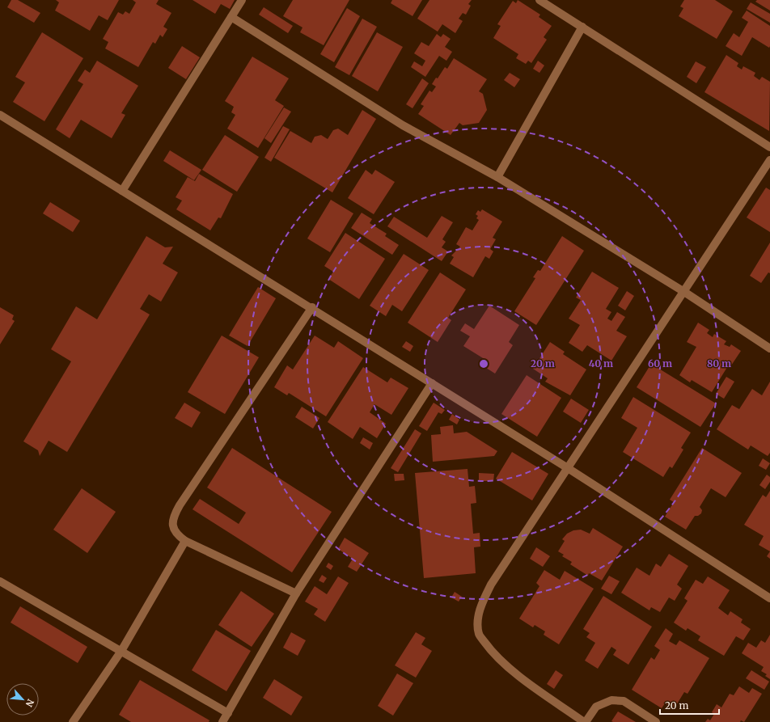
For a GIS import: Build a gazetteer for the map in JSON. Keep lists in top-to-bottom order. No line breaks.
{"scale_bar":"20 m","north":"bottom right","rings":["20 m","40 m","60 m","80 m"]}
